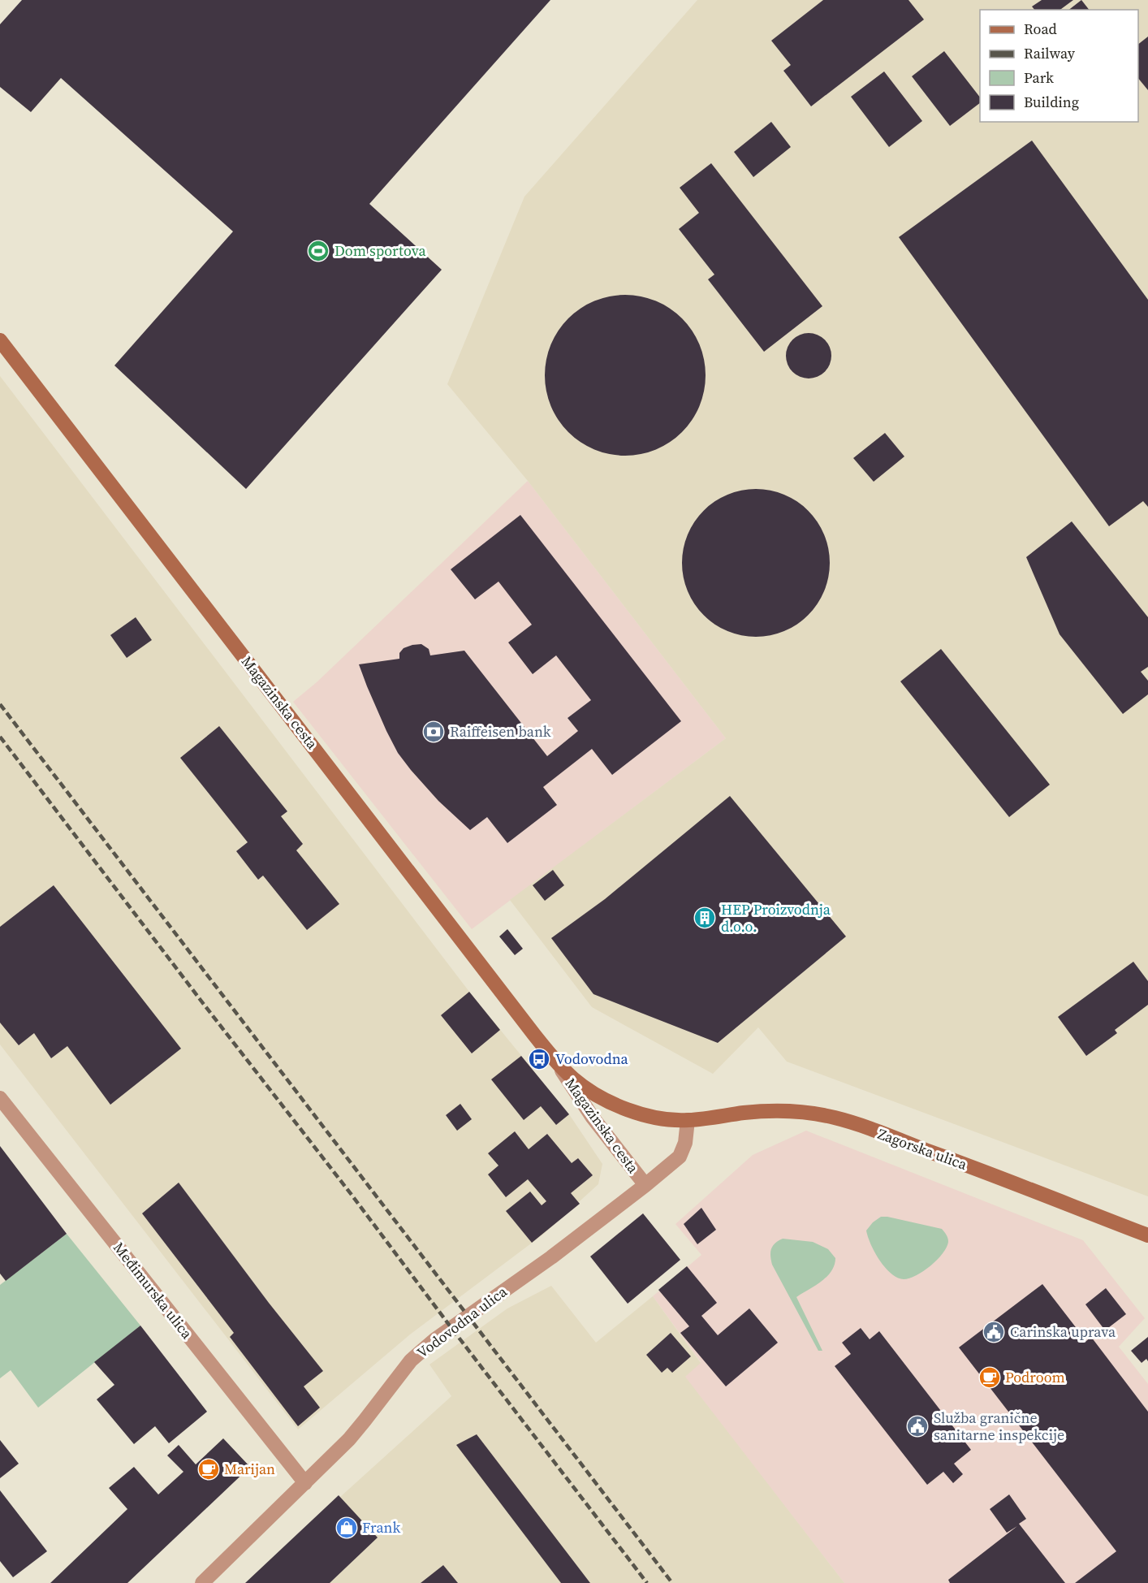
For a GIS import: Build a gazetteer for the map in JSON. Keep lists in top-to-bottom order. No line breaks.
{"streets":{"street":["Magazinska cesta","Zagorska ulica","Međimurska ulica","Vodovodna ulica"]},"crossings":[["Magazinska cesta","Zagorska ulica"],["Magazinska cesta","Vodovodna ulica"],["Zagorska ulica","Vodovodna ulica"],["Međimurska ulica","Vodovodna ulica"]],"places":{"sports":["Dom sportova"],"bank":["Raiffeisen bank"],"building":["HEP Proizvodnja d.o.o."],"bus stop":["Vodovodna"],"public building":["Carinska uprava","Služba granične sanitarne inspekcije"],"cafe":["Podroom","Marijan"],"shop":["Frank"]},"legend":["Road","Railway","Park","Building"]}
